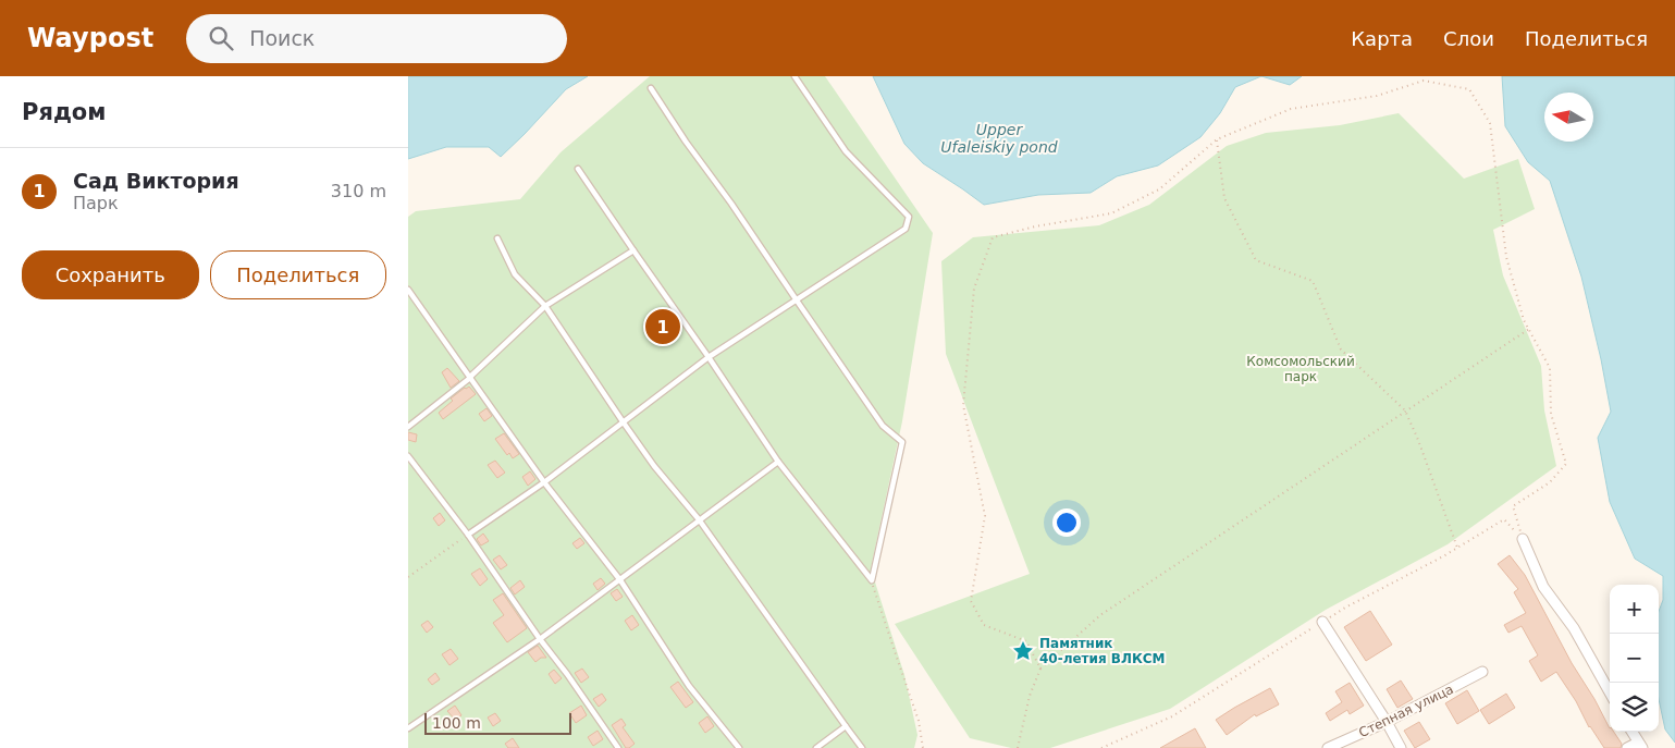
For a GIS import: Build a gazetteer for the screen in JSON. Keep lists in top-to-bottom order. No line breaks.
{"streets":{"street":["Степная улица"]},"water":["Upper Ufaleiskiy pond"],"parks":["Комсомольский парк"],"places":{"place":["Памятник 40-летия ВЛКСМ"]},"scale_bar":"100 m","north":"left","page":{"header":"Waypost","search":"Поиск","nav":["Карта","Слои","Поделиться"],"heading":"Рядом","list":[{"mark":"1","name":"Сад Виктория","note":"Парк","value":"310 m"}],"buttons":["Сохранить","Поделиться"],"pins":"1","map_buttons":["+","−"],"scale":"100 m"}}
